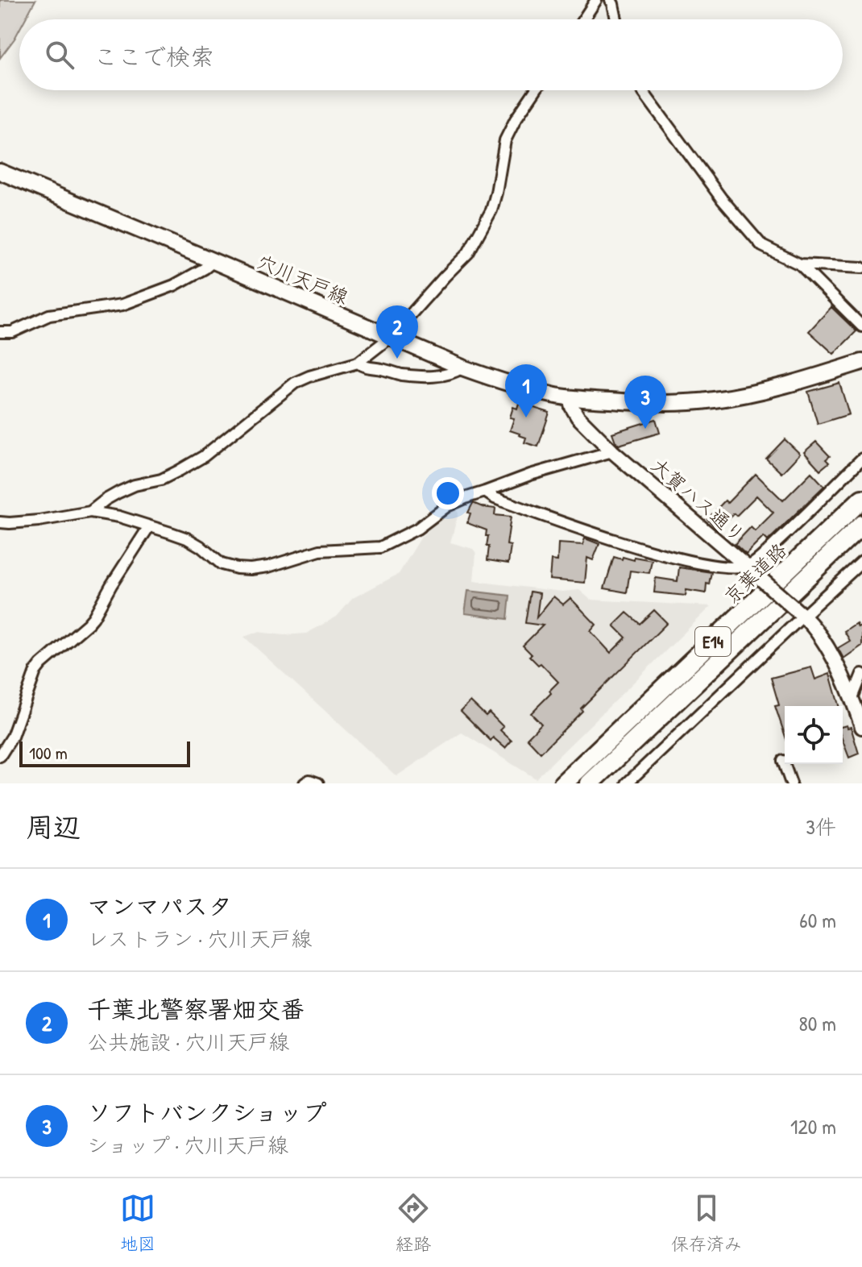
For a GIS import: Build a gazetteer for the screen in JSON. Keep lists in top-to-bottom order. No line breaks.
{"streets":{"highway":["京葉道路","E14"],"main road":["穴川天戸線"],"street":["大賀ハス通り"]},"crossings":[["穴川天戸線","大賀ハス通り"]],"scale_bar":"100 m","page":{"search":"ここで検索","pins":["2","1","3"],"scale":"100 m","heading":["周辺","3件"],"list":[{"mark":"1","name":"マンマパスタ","note":"レストラン · 穴川天戸線","value":"60 m"},{"mark":"2","name":"千葉北警察署畑交番","note":"公共施設 · 穴川天戸線","value":"80 m"},{"mark":"3","name":"ソフトバンクショップ","note":"ショップ · 穴川天戸線","value":"120 m"}],"nav":["地図","経路","保存済み"]}}
